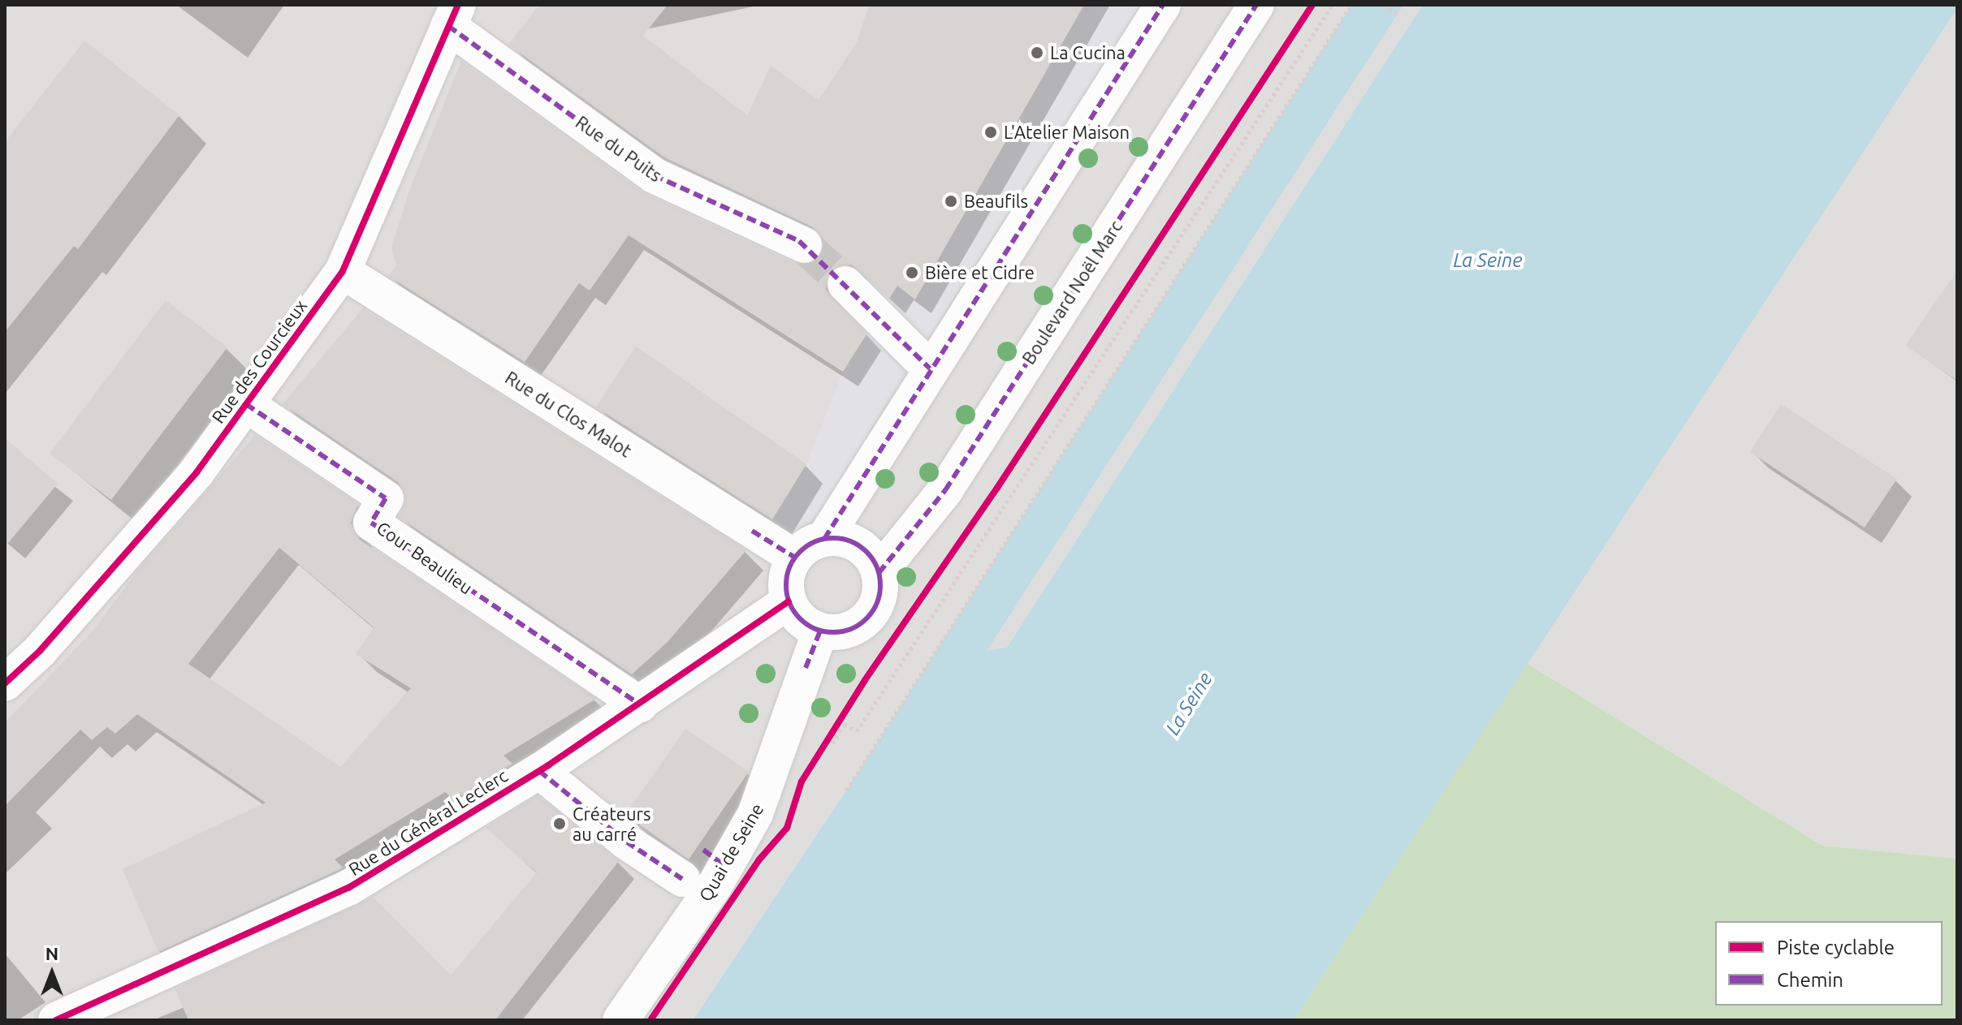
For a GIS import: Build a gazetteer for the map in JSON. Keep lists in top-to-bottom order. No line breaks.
{"streets":{"street":["Rue du Puits","Boulevard Noël Marc","Rue des Courcieux","Rue du Clos Malot","Cour Beaulieu","Rue du Général Leclerc","Quai de Seine"]},"crossings":[["Rue du Puits","Rue des Courcieux"],["Boulevard Noël Marc","Rue du Clos Malot"],["Boulevard Noël Marc","Rue du Général Leclerc"],["Boulevard Noël Marc","Quai de Seine"],["Rue des Courcieux","Rue du Clos Malot"],["Rue des Courcieux","Cour Beaulieu"],["Rue du Clos Malot","Rue du Général Leclerc"],["Rue du Clos Malot","Quai de Seine"],["Cour Beaulieu","Rue du Général Leclerc"],["Rue du Général Leclerc","Quai de Seine"]],"water":["La Seine"],"places":["La Cucina","L'Atelier Maison","Beaufils","Bière et Cidre","Créateurs au carré"],"legend":["Piste cyclable","Chemin"],"north":"top"}
